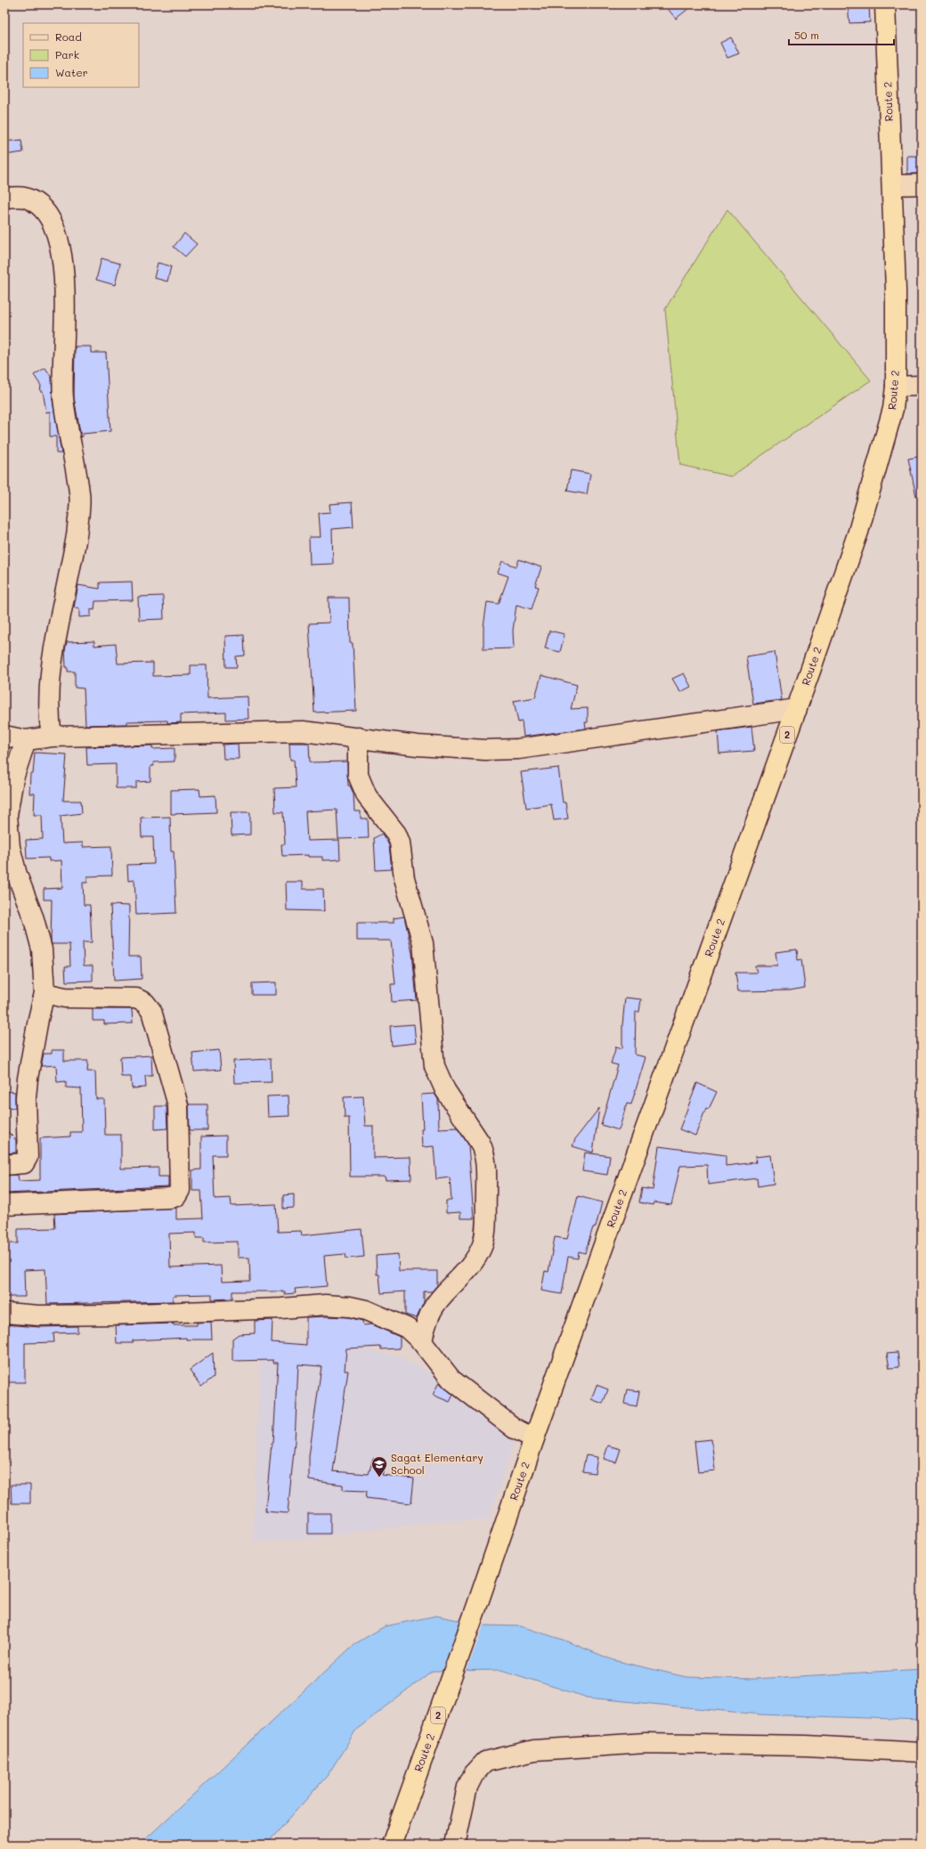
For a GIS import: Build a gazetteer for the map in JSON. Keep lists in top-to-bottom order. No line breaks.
{"streets":{"highway":["Route 2","2"]},"places":{"school or university":["Sagat Elementary School"]},"legend":["Road","Park","Water"],"scale_bar":"50 m"}
